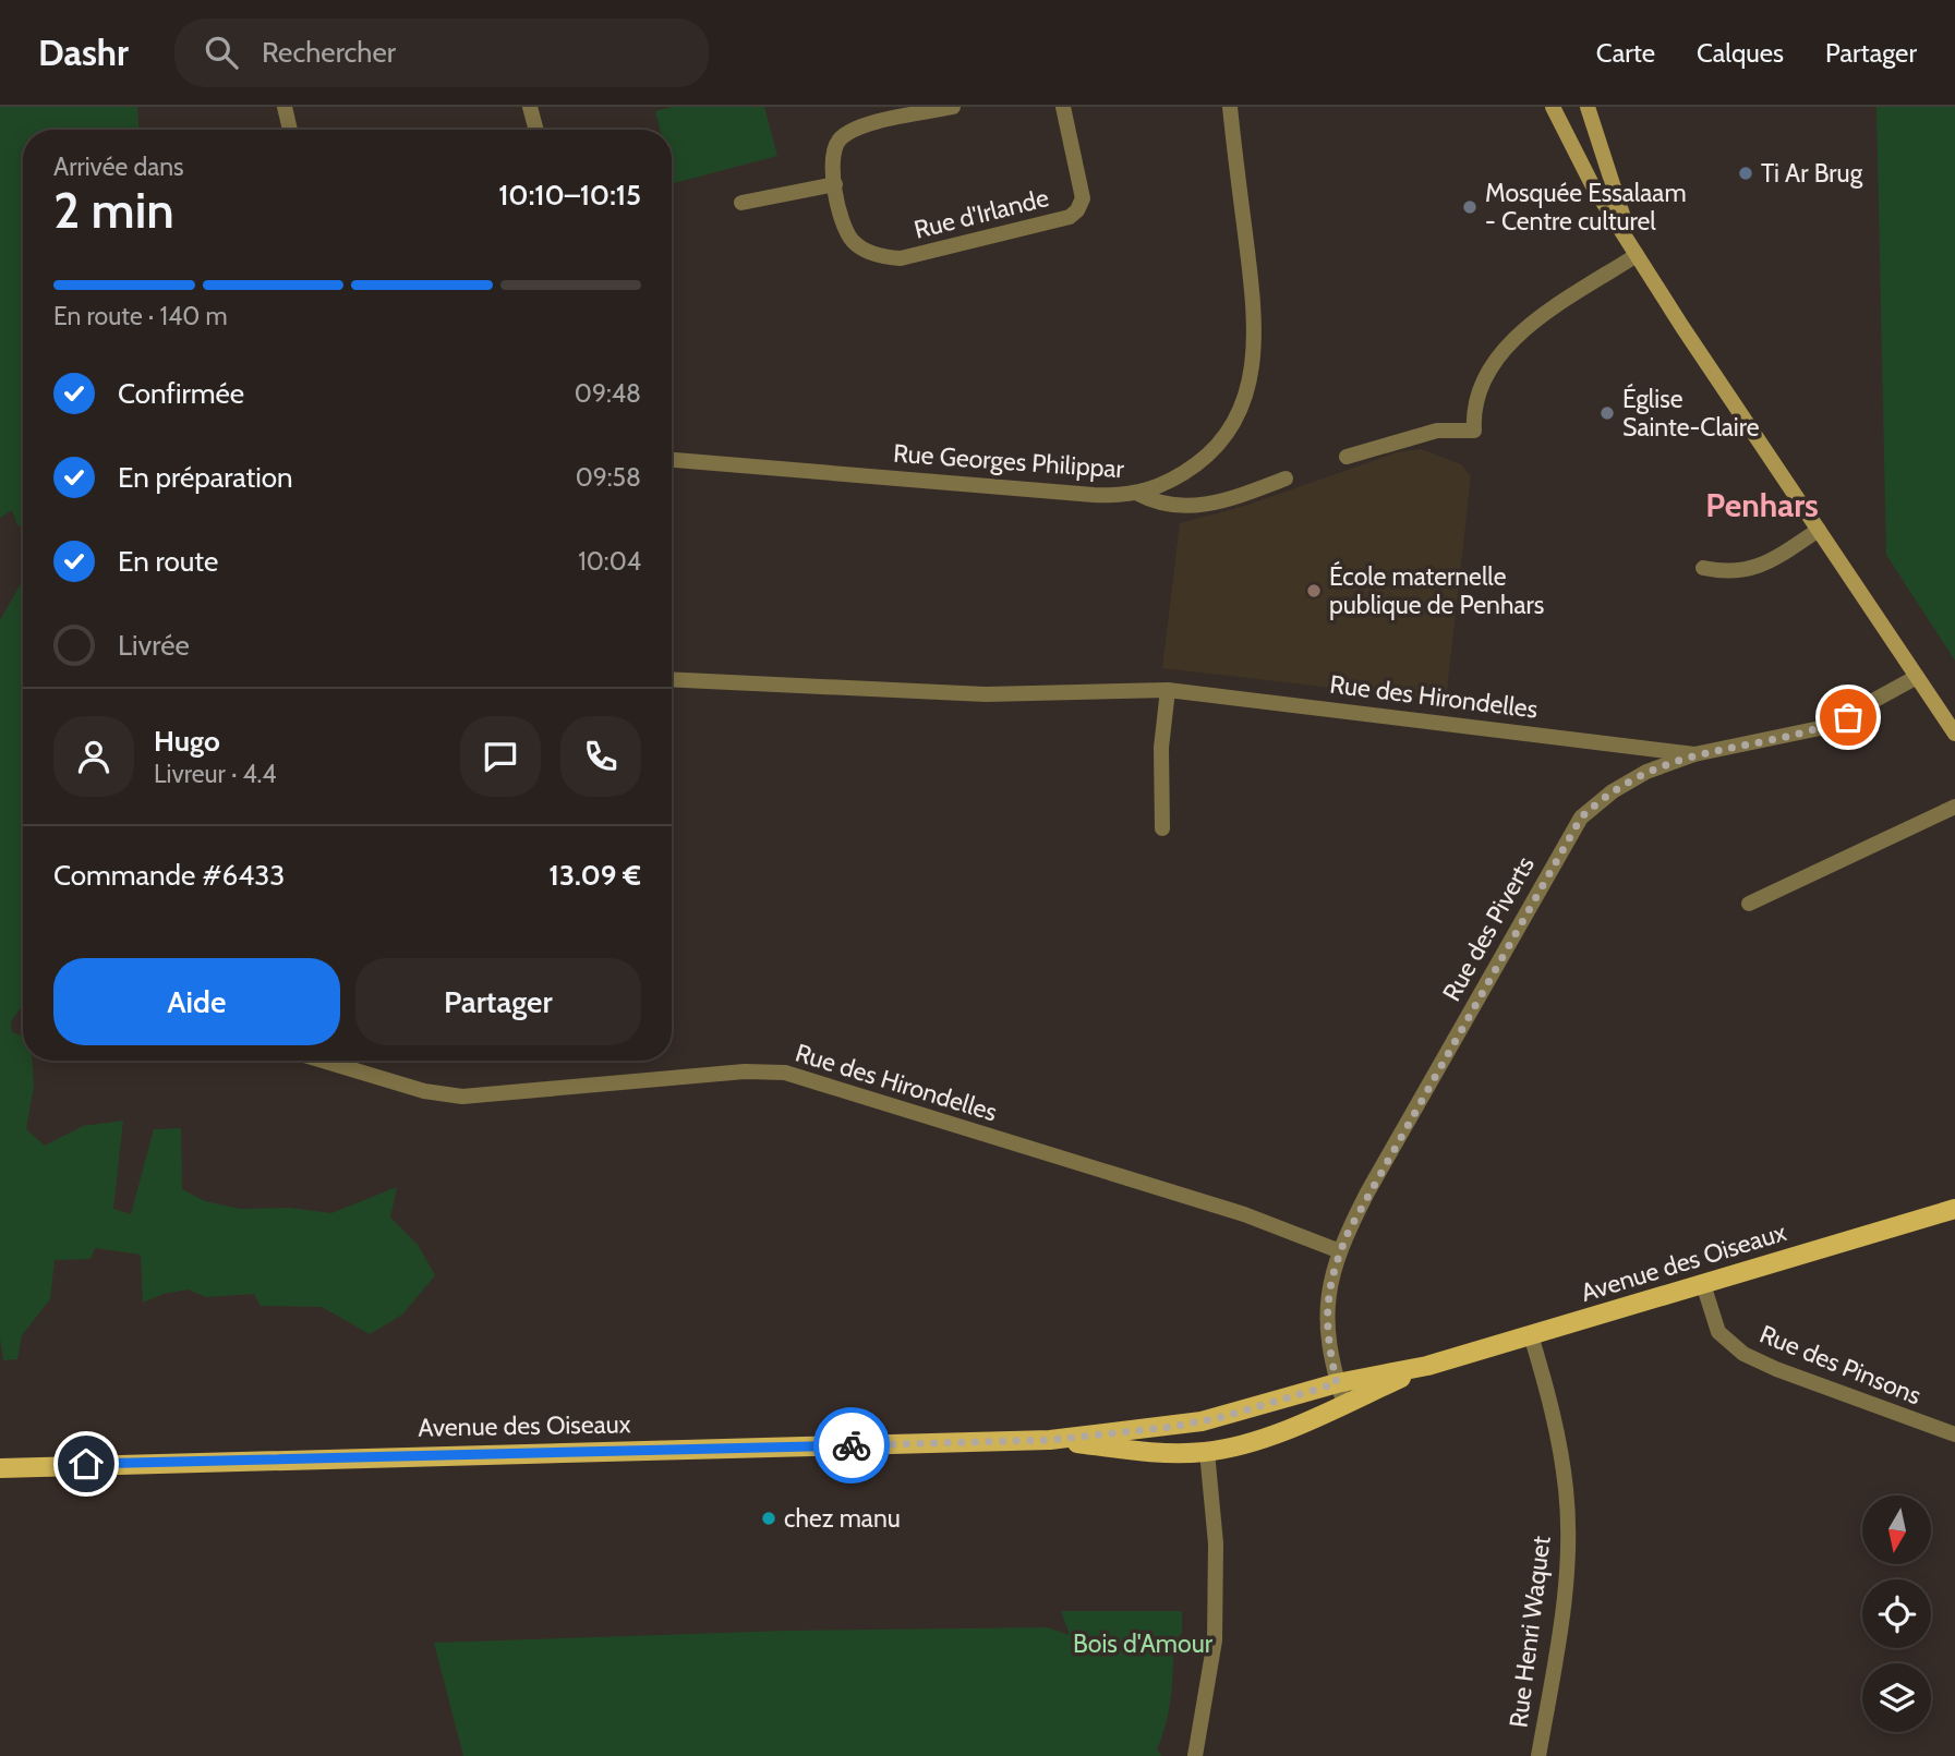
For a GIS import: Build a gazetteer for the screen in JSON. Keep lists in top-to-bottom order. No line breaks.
{"streets":{"main road":["Avenue des Oiseaux"],"street":["Rue d'Irlande","Rue Georges Philippar","Rue des Hirondelles","Rue des Piverts","Rue des Pinsons","Rue Henri Waquet"]},"crossings":[["Rue des Hirondelles","Rue des Piverts"],["Rue des Piverts","Avenue des Oiseaux"],["Avenue des Oiseaux","Rue des Pinsons"],["Avenue des Oiseaux","Rue Henri Waquet"]],"districts":["Penhars"],"parks":["Bois d'Amour"],"places":["Ti Ar Brug","Mosquée Essalaam - Centre culturel","Église Sainte-Claire","École maternelle publique de Penhars","chez manu"],"north":"bottom","page":{"header":"Dashr","search":"Rechercher","nav":["Carte","Calques","Partager"],"heading":["2 min","Arrivée dans","10:10–10:15"],"panel":["Hugo","Livreur · 4.4","Commande #6433","13.09 €"],"bar":"En route · 140 m","list":[["Confirmée","09:48"],["En préparation","09:58"],["En route","10:04"],"Livrée"],"buttons":["Aide","Partager"]}}
